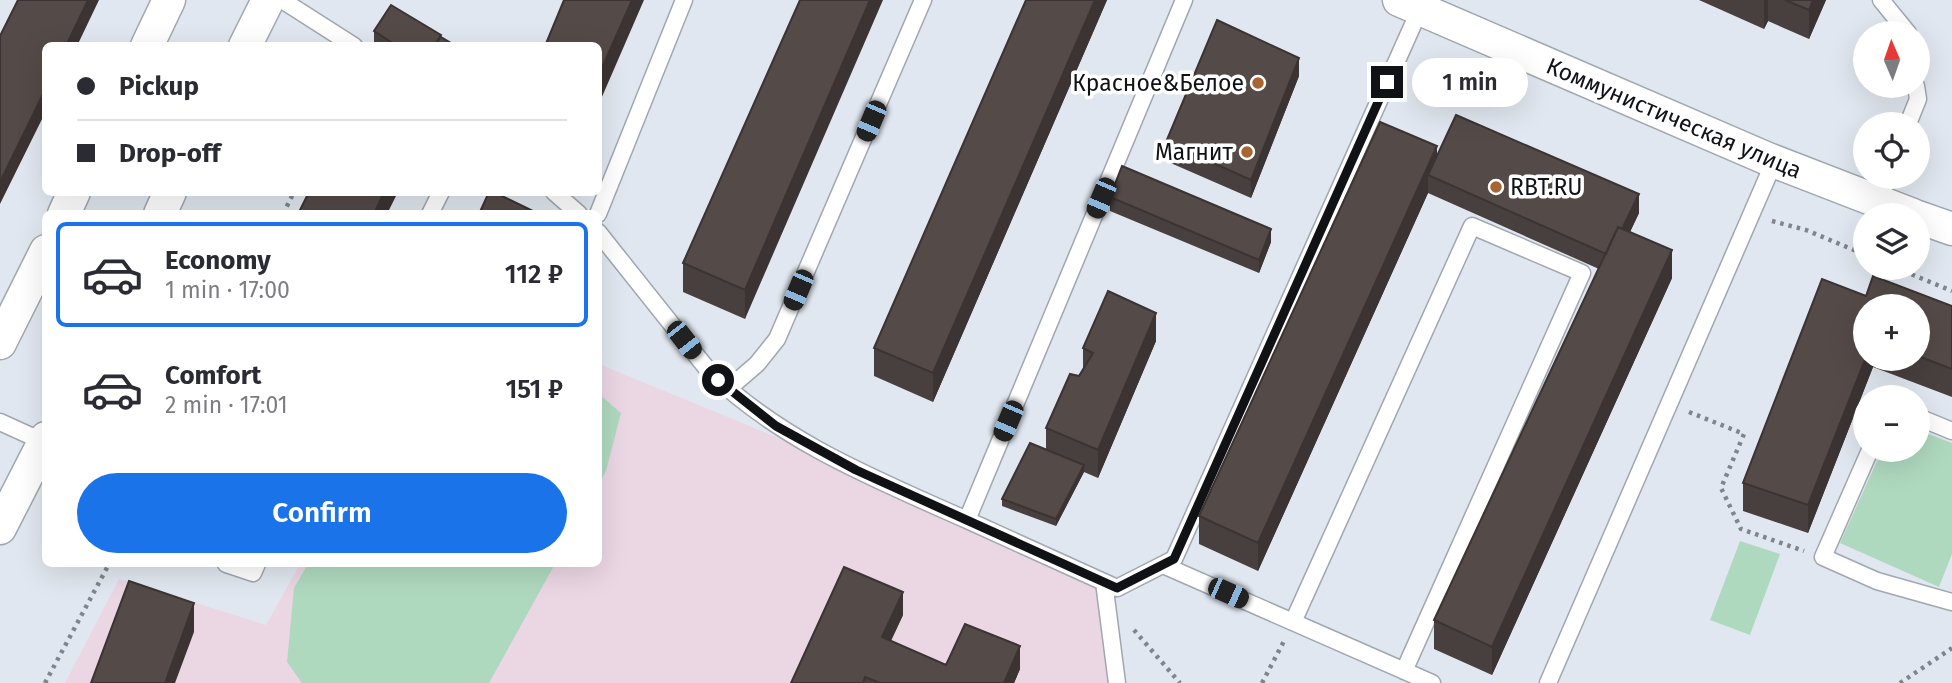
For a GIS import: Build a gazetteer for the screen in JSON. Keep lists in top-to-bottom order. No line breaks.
{"streets":{"street":["Коммунистическая улица"]},"places":["Красное&Белое","Магнит","RBT.RU"],"north":"top","page":{"map_buttons":["+","−"],"banner":["Pickup","Drop-off"],"bubble":"1 min","list":[{"name":"Economy","note":"1 min · 17:00","value":"112 ₽"},{"name":"Comfort","note":"2 min · 17:01","value":"151 ₽"}],"buttons":"Confirm"}}
